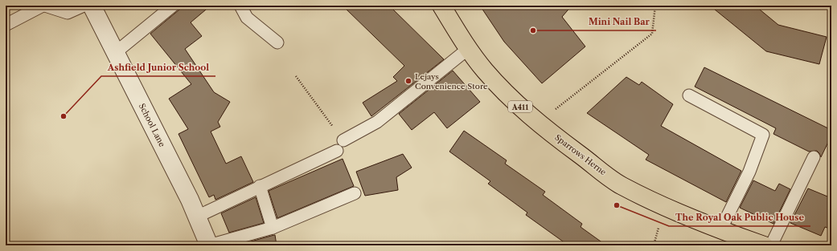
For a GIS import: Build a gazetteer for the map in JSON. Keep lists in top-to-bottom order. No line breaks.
{"streets":{"main road":["A411","Sparrows Herne"],"street":["School Lane"]},"places":["Mini Nail Bar","Lejays Convenience Store","Ashfield Junior School","The Royal Oak Public House"]}
